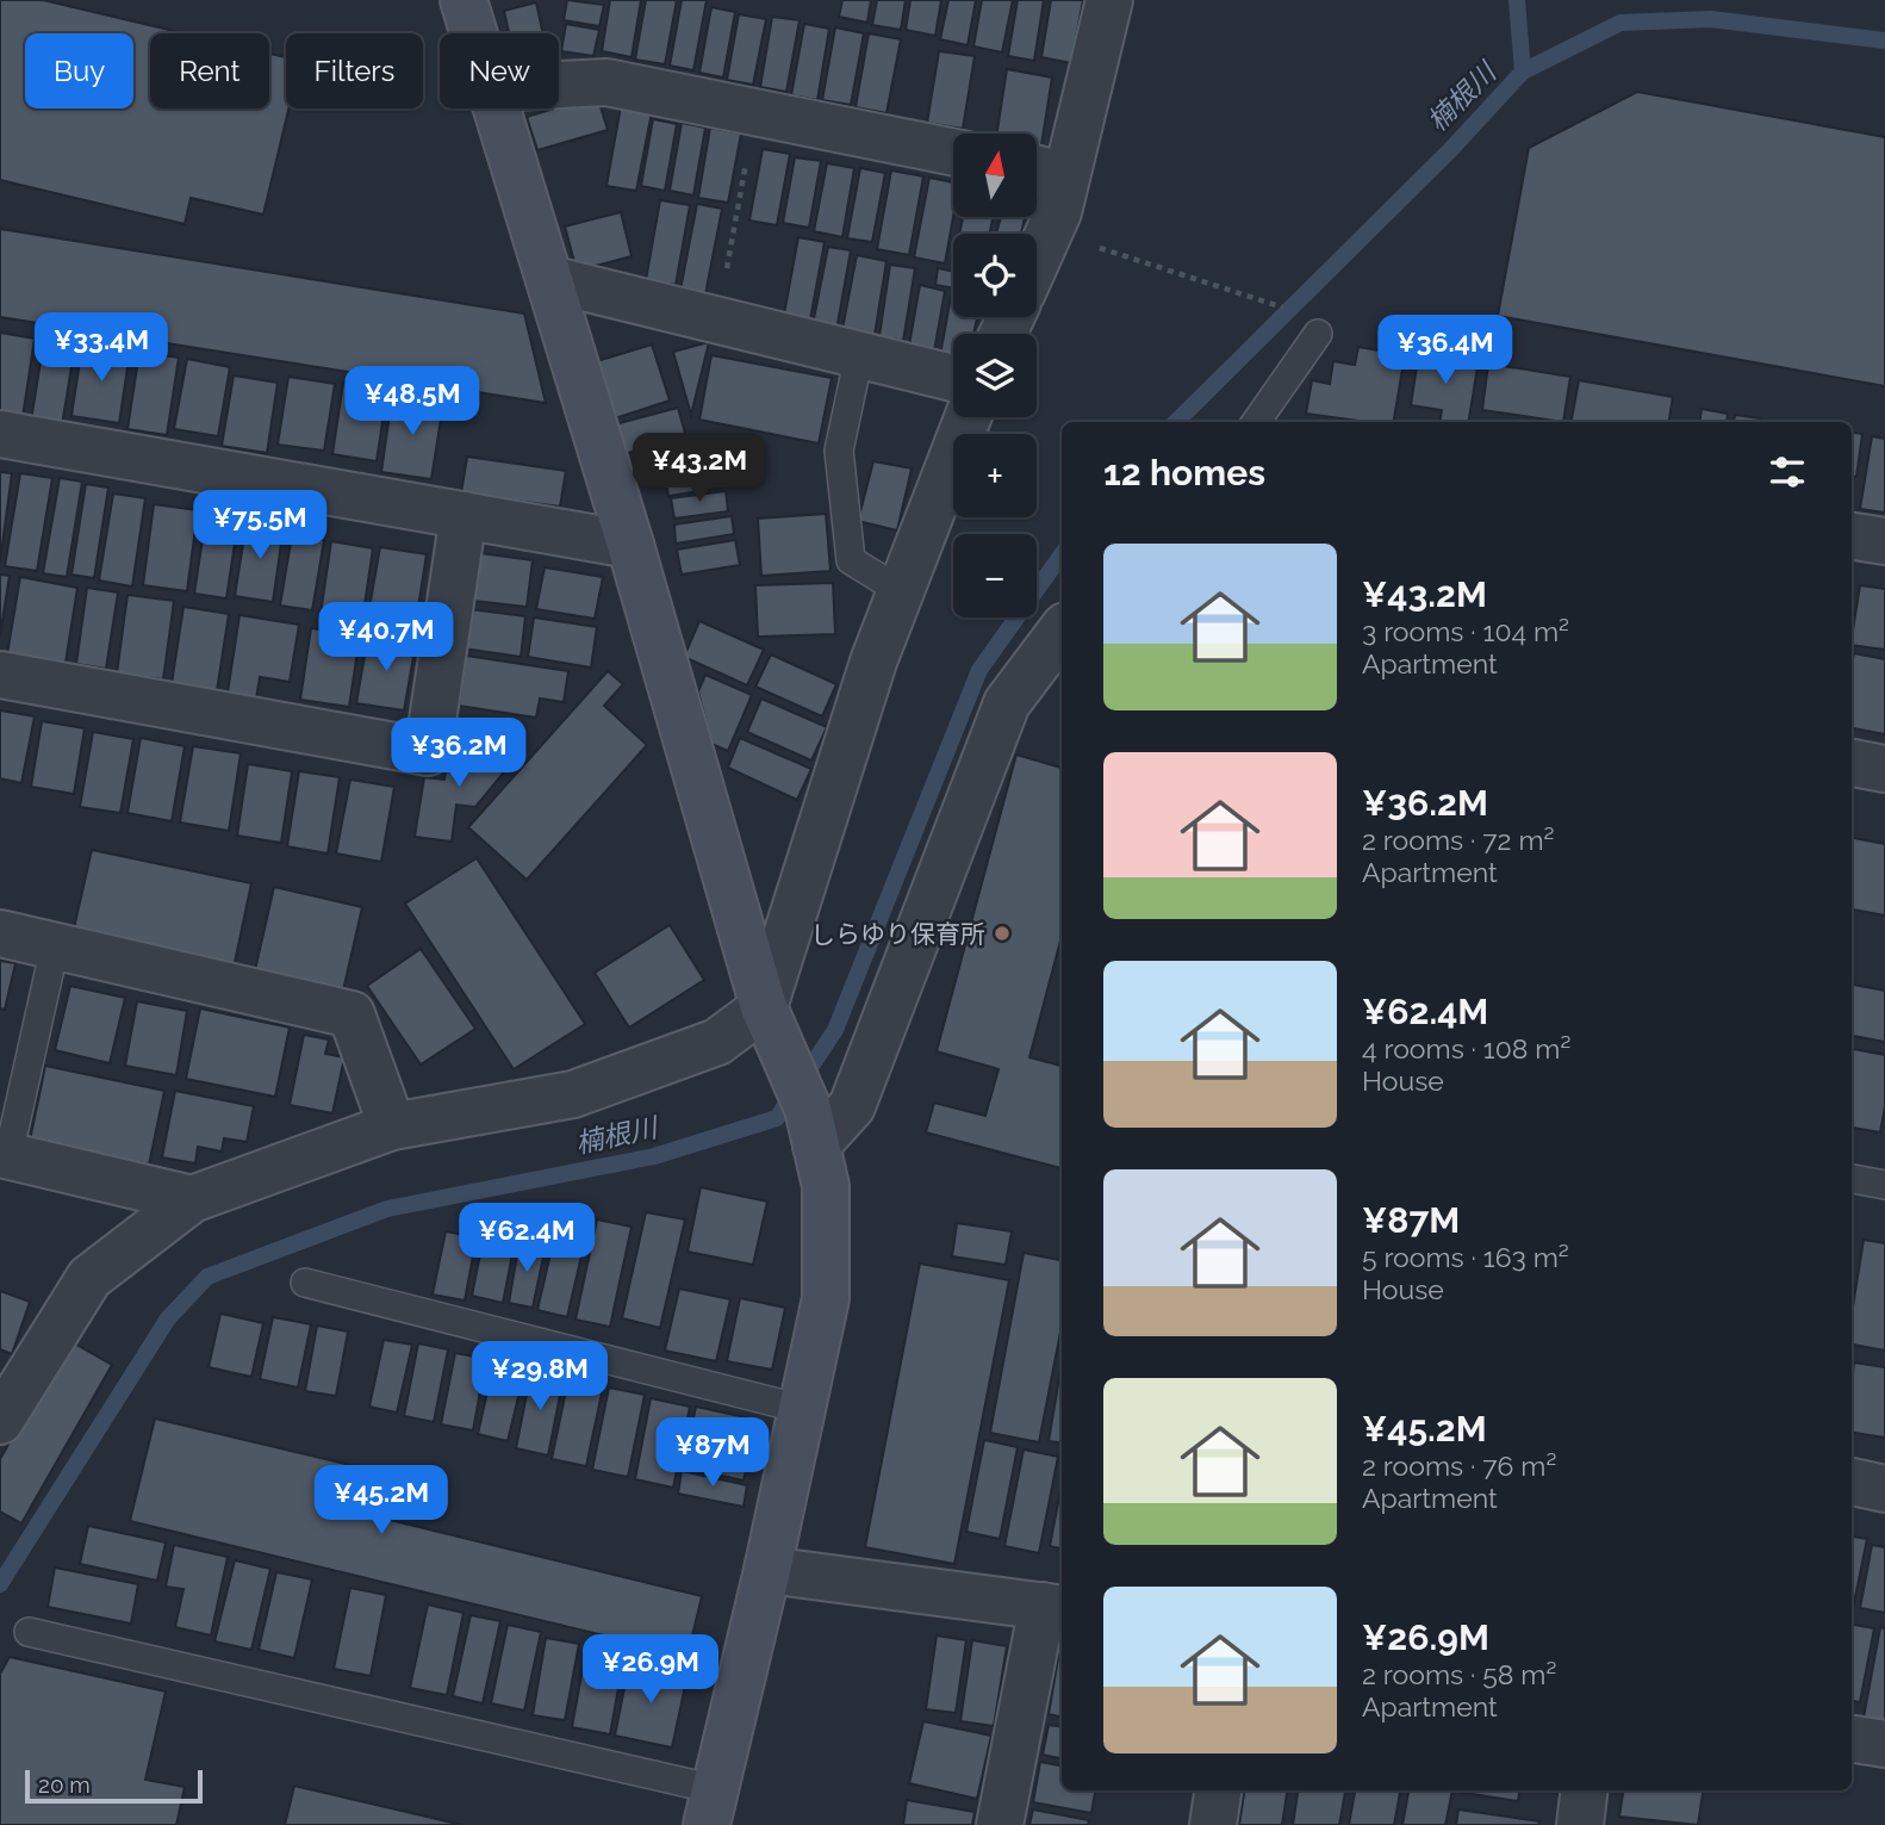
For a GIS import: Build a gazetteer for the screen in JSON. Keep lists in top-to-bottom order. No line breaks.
{"water":["楠根川"],"places":["しらゆり保育所"],"scale_bar":"20 m","north":"top","page":{"chip":["Buy","Rent","Filters","New"],"map_buttons":["+","−"],"price":["¥33.4M","¥36.4M","¥48.5M","¥43.2M","¥75.5M","¥40.7M","¥36.2M","¥62.4M","¥29.8M","¥87M","¥45.2M","¥26.9M"],"heading":"12 homes","list":[{"name":"¥43.2M","note":"3 rooms · 104 m² · Apartment"},{"name":"¥36.2M","note":"2 rooms · 72 m² · Apartment"},{"name":"¥62.4M","note":"4 rooms · 108 m² · House"},{"name":"¥87M","note":"5 rooms · 163 m² · House"},{"name":"¥45.2M","note":"2 rooms · 76 m² · Apartment"},{"name":"¥26.9M","note":"2 rooms · 58 m² · Apartment"}],"scale":"20 m"}}
